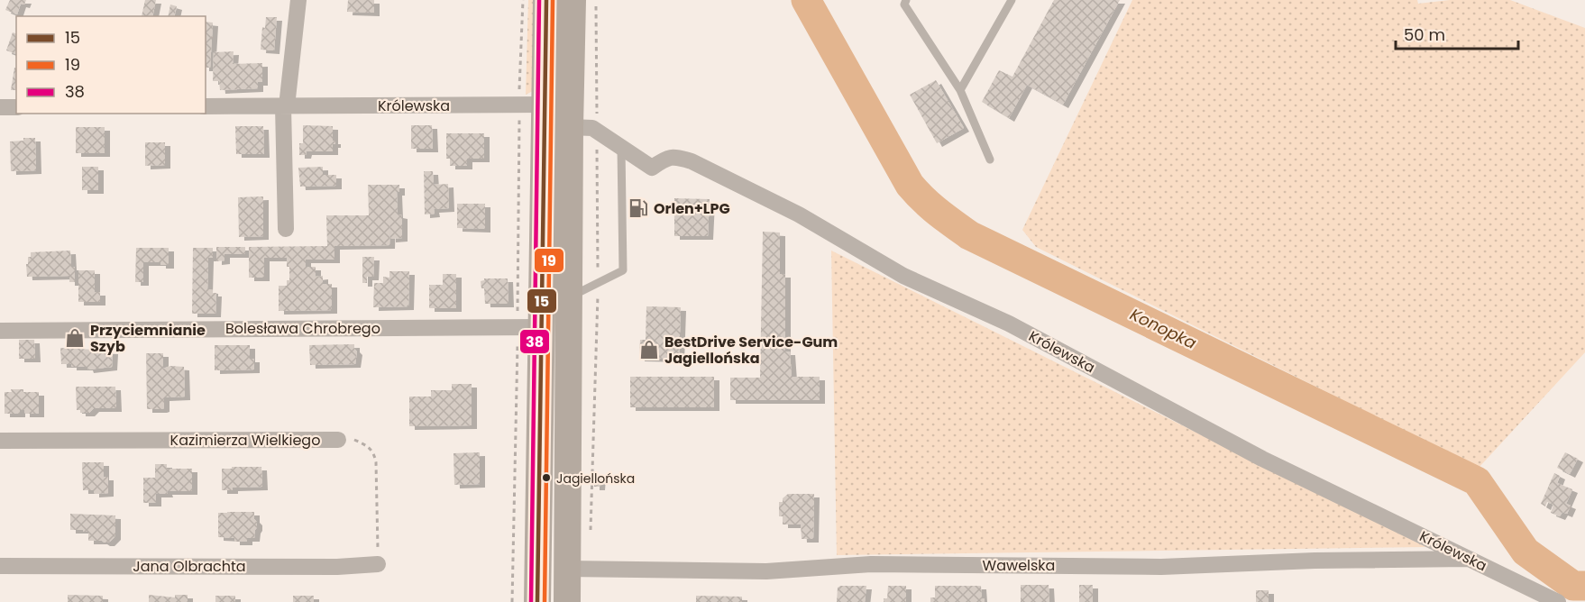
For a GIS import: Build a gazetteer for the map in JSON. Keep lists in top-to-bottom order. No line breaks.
{"streets":{"street":["Królewska","Bolesława Chrobrego","Kazimierza Wielkiego","Wawelska","Jana Olbrachta"]},"crossings":[["Królewska","Wawelska"],["Kazimierza Wielkiego","Jana Olbrachta"]],"water":["Konopka"],"places":{"fuel station":["Orlen+LPG"],"shop":["Przyciemnianie Szyb","BestDrive Service-Gum Jagiellońska"],"other":["Jagiellońska"]},"lines":["transit line 15","transit line 19","transit line 38"],"legend":["15","19","38"],"scale_bar":"50 m"}
